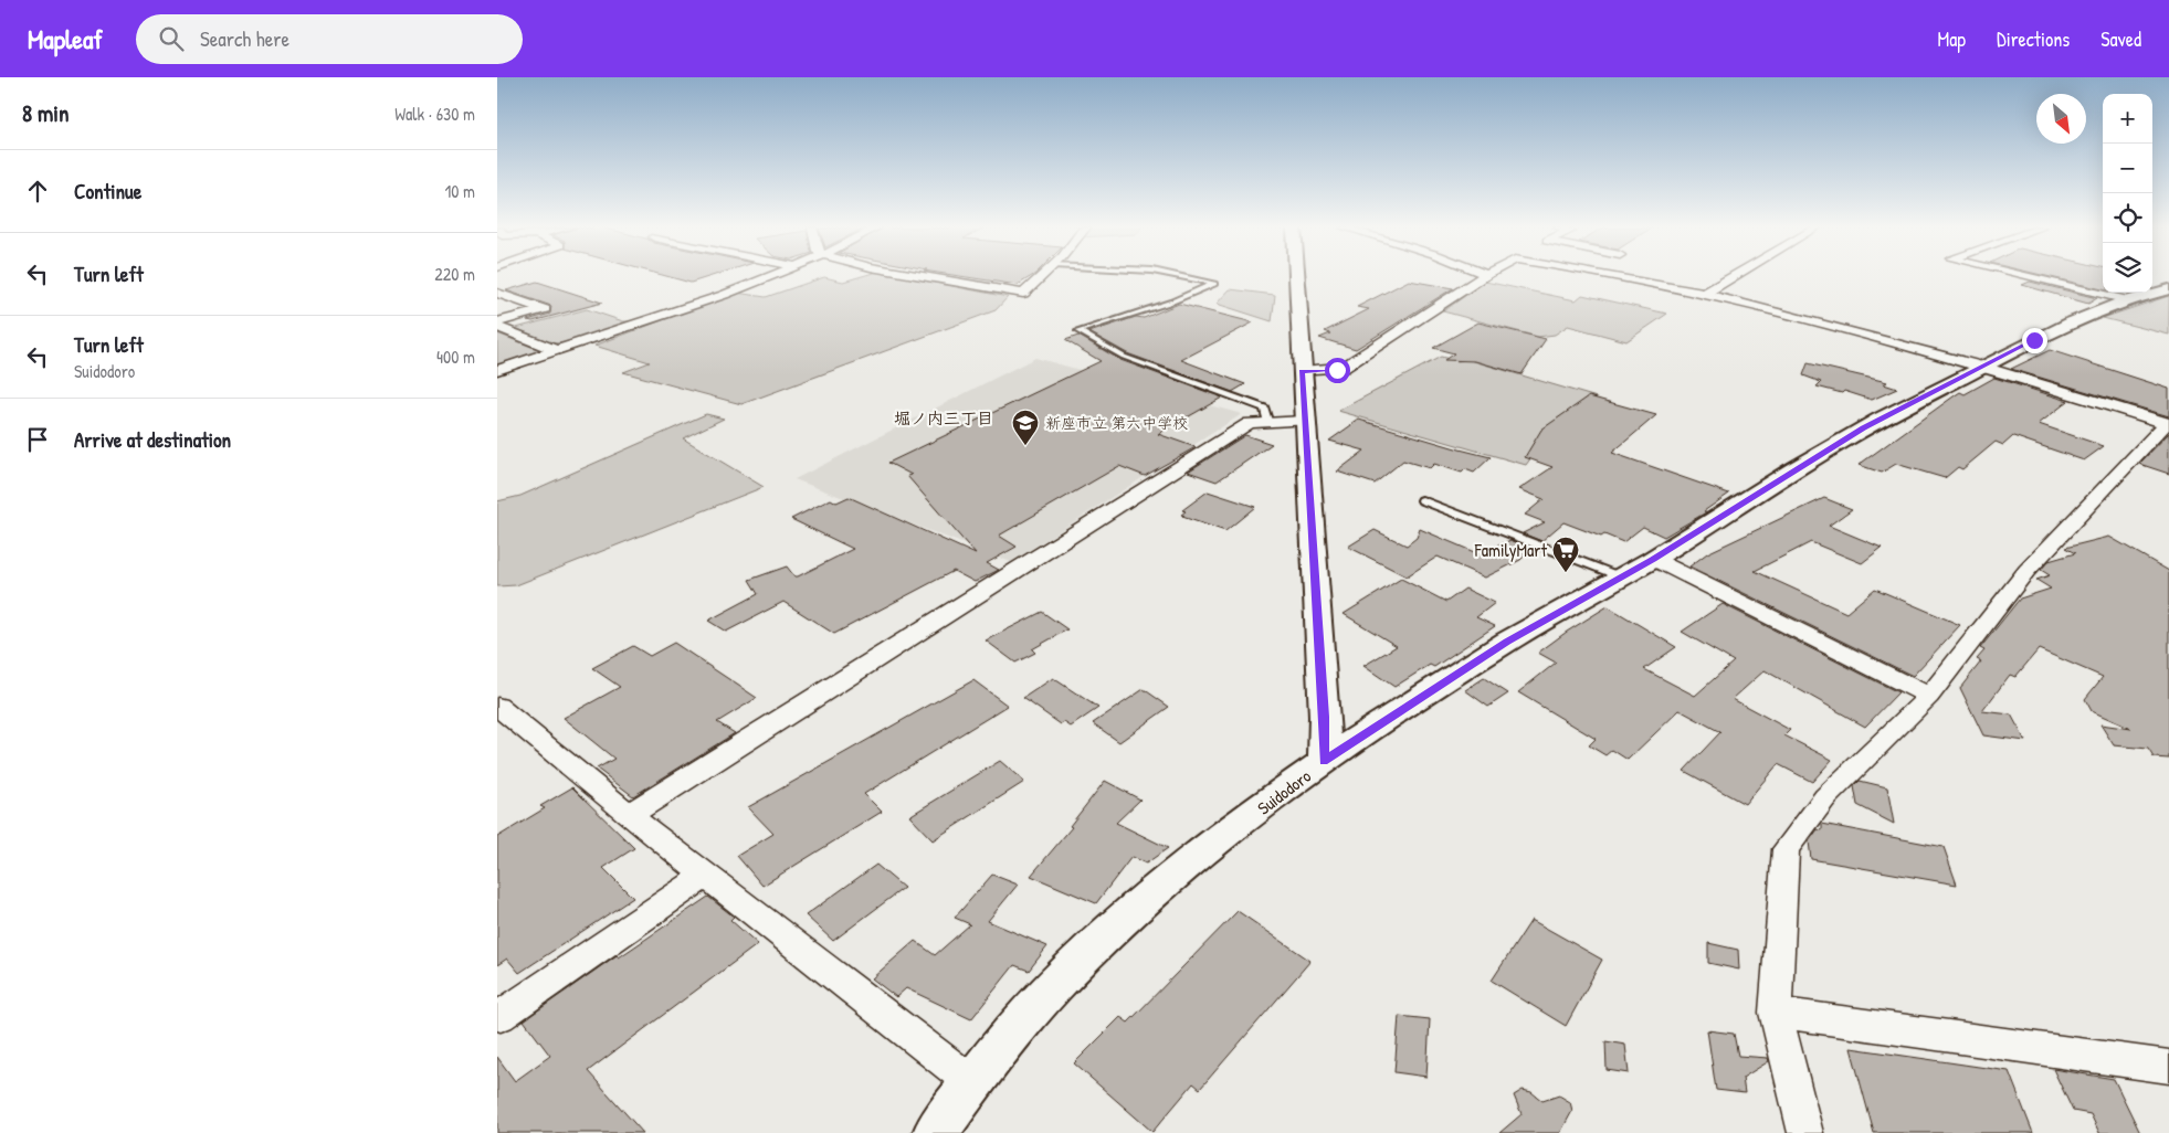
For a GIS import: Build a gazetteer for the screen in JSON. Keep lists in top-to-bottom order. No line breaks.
{"streets":{"street":["Suidodoro"]},"districts":["堀ノ内三丁目"],"places":{"school or university":["新座市立 第六中学校"],"supermarket":["FamilyMart"]},"north":"bottom right","page":{"header":"Mapleaf","search":"Search here","nav":["Map","Directions","Saved"],"heading":["8 min","Walk · 630 m"],"map_buttons":["+","−"],"list":[["Continue","10 m"],["Turn left","220 m"],["Turn left","Suidodoro","400 m"],"Arrive at destination"]}}
